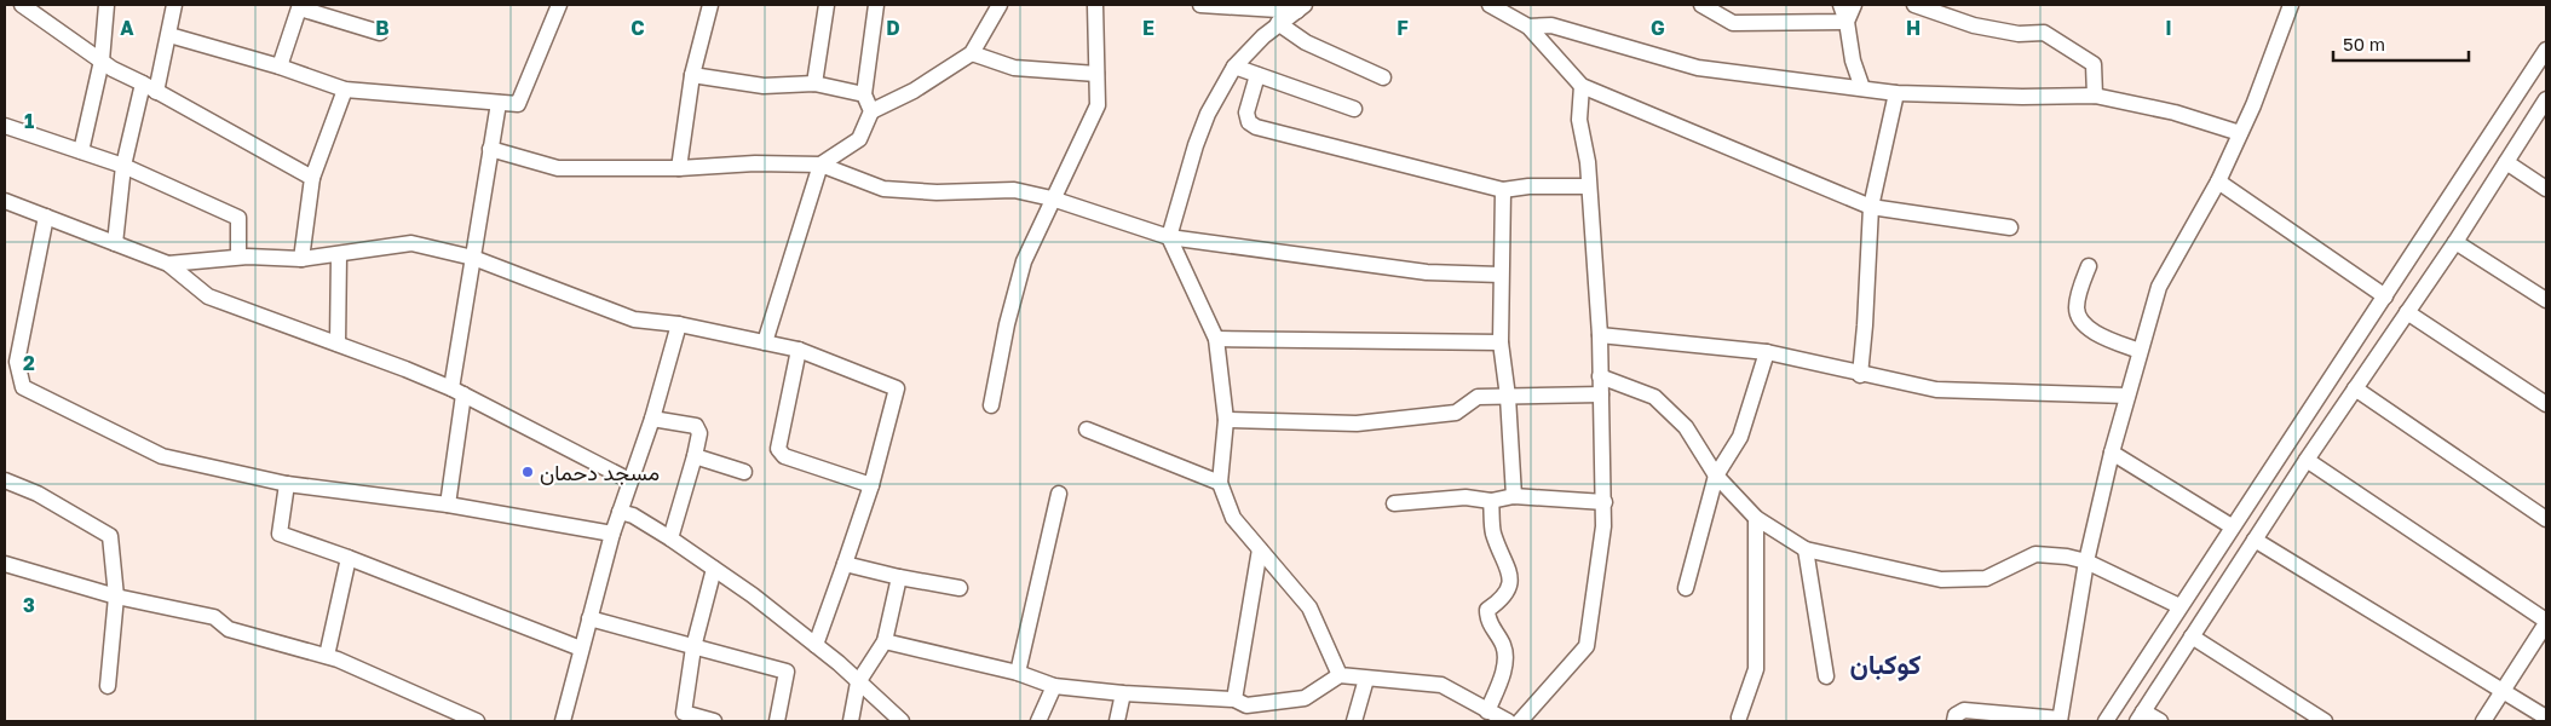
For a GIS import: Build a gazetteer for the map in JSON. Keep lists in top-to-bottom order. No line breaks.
{"districts":["كوكبان"],"places":["مسجد دحمان"],"scale_bar":"50 m","grid":{"columns":["A","B","C","D","E","F","G","H","I"],"rows":["1","2","3"]}}
